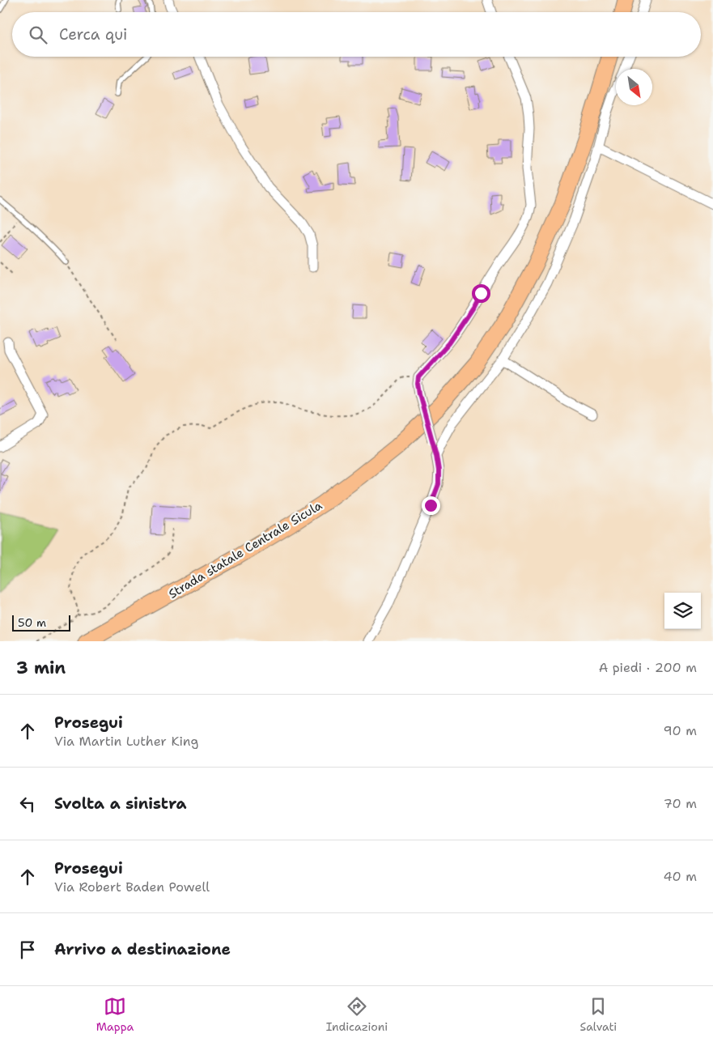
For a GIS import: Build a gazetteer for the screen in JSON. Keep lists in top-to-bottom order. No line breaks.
{"streets":{"main road":["Strada statale Centrale Sicula"]},"scale_bar":"50 m","north":"bottom right","page":{"search":"Cerca qui","scale":"50 m","heading":["3 min","A piedi · 200 m"],"list":[["Prosegui","Via Martin Luther King","90 m"],["Svolta a sinistra","70 m"],["Prosegui","Via Robert Baden Powell","40 m"],"Arrivo a destinazione"],"nav":["Mappa","Indicazioni","Salvati"]}}
